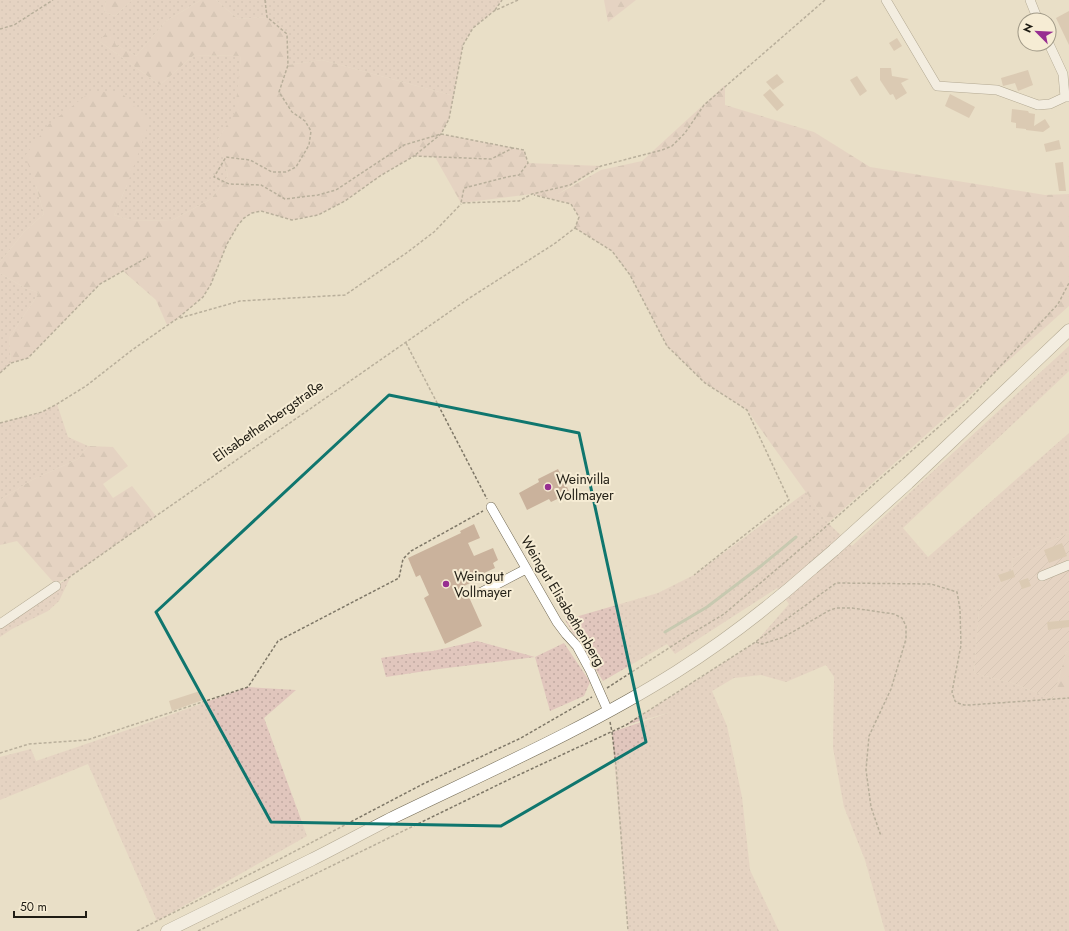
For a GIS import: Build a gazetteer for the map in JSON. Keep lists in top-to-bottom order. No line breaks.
{"streets":{"street":["Weingut Elisabethenberg"],"path":["Elisabethenbergstraße"]},"places":["Weinvilla Vollmayer","Weingut Vollmayer"],"scale_bar":"50 m","north":"top left"}
